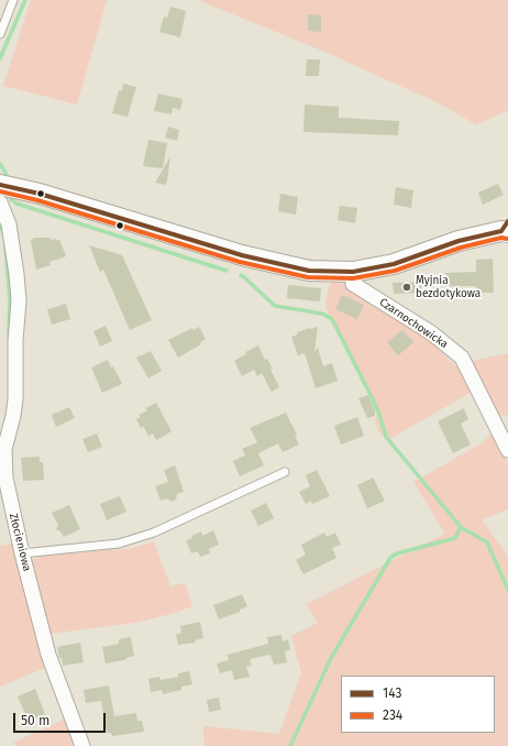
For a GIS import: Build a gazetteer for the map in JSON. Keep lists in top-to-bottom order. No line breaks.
{"streets":{"street":["Czarnochowicka","Złocieniowa"]},"places":["Myjnia bezdotykowa"],"lines":["transit line 143","transit line 234"],"legend":["143","234"],"scale_bar":"50 m"}
